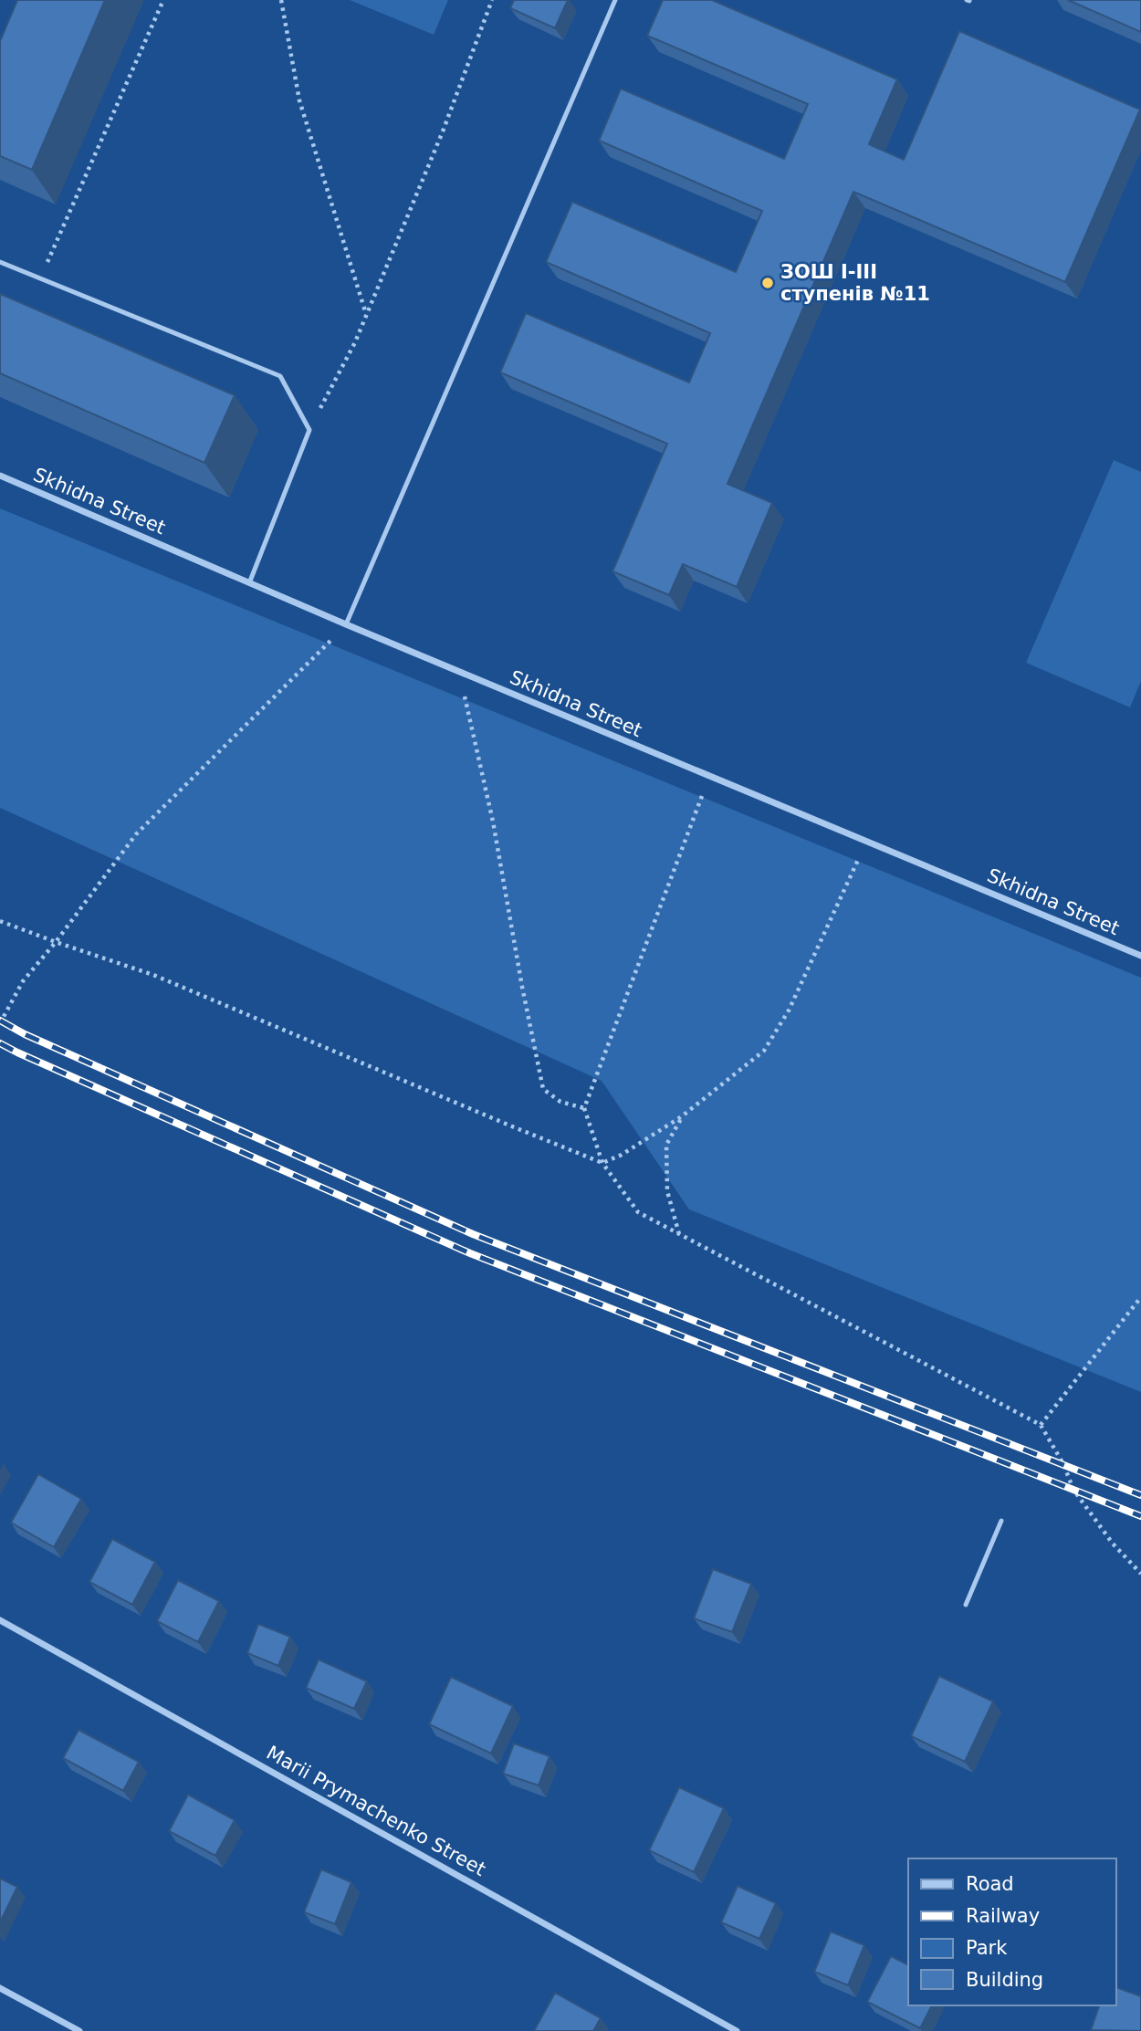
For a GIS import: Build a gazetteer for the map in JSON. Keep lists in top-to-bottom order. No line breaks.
{"streets":{"street":["Skhidna Street","Marii Prymachenko Street"]},"places":["ЗОШ І-ІІІ ступенів №11"],"legend":["Road","Railway","Park","Building"]}
